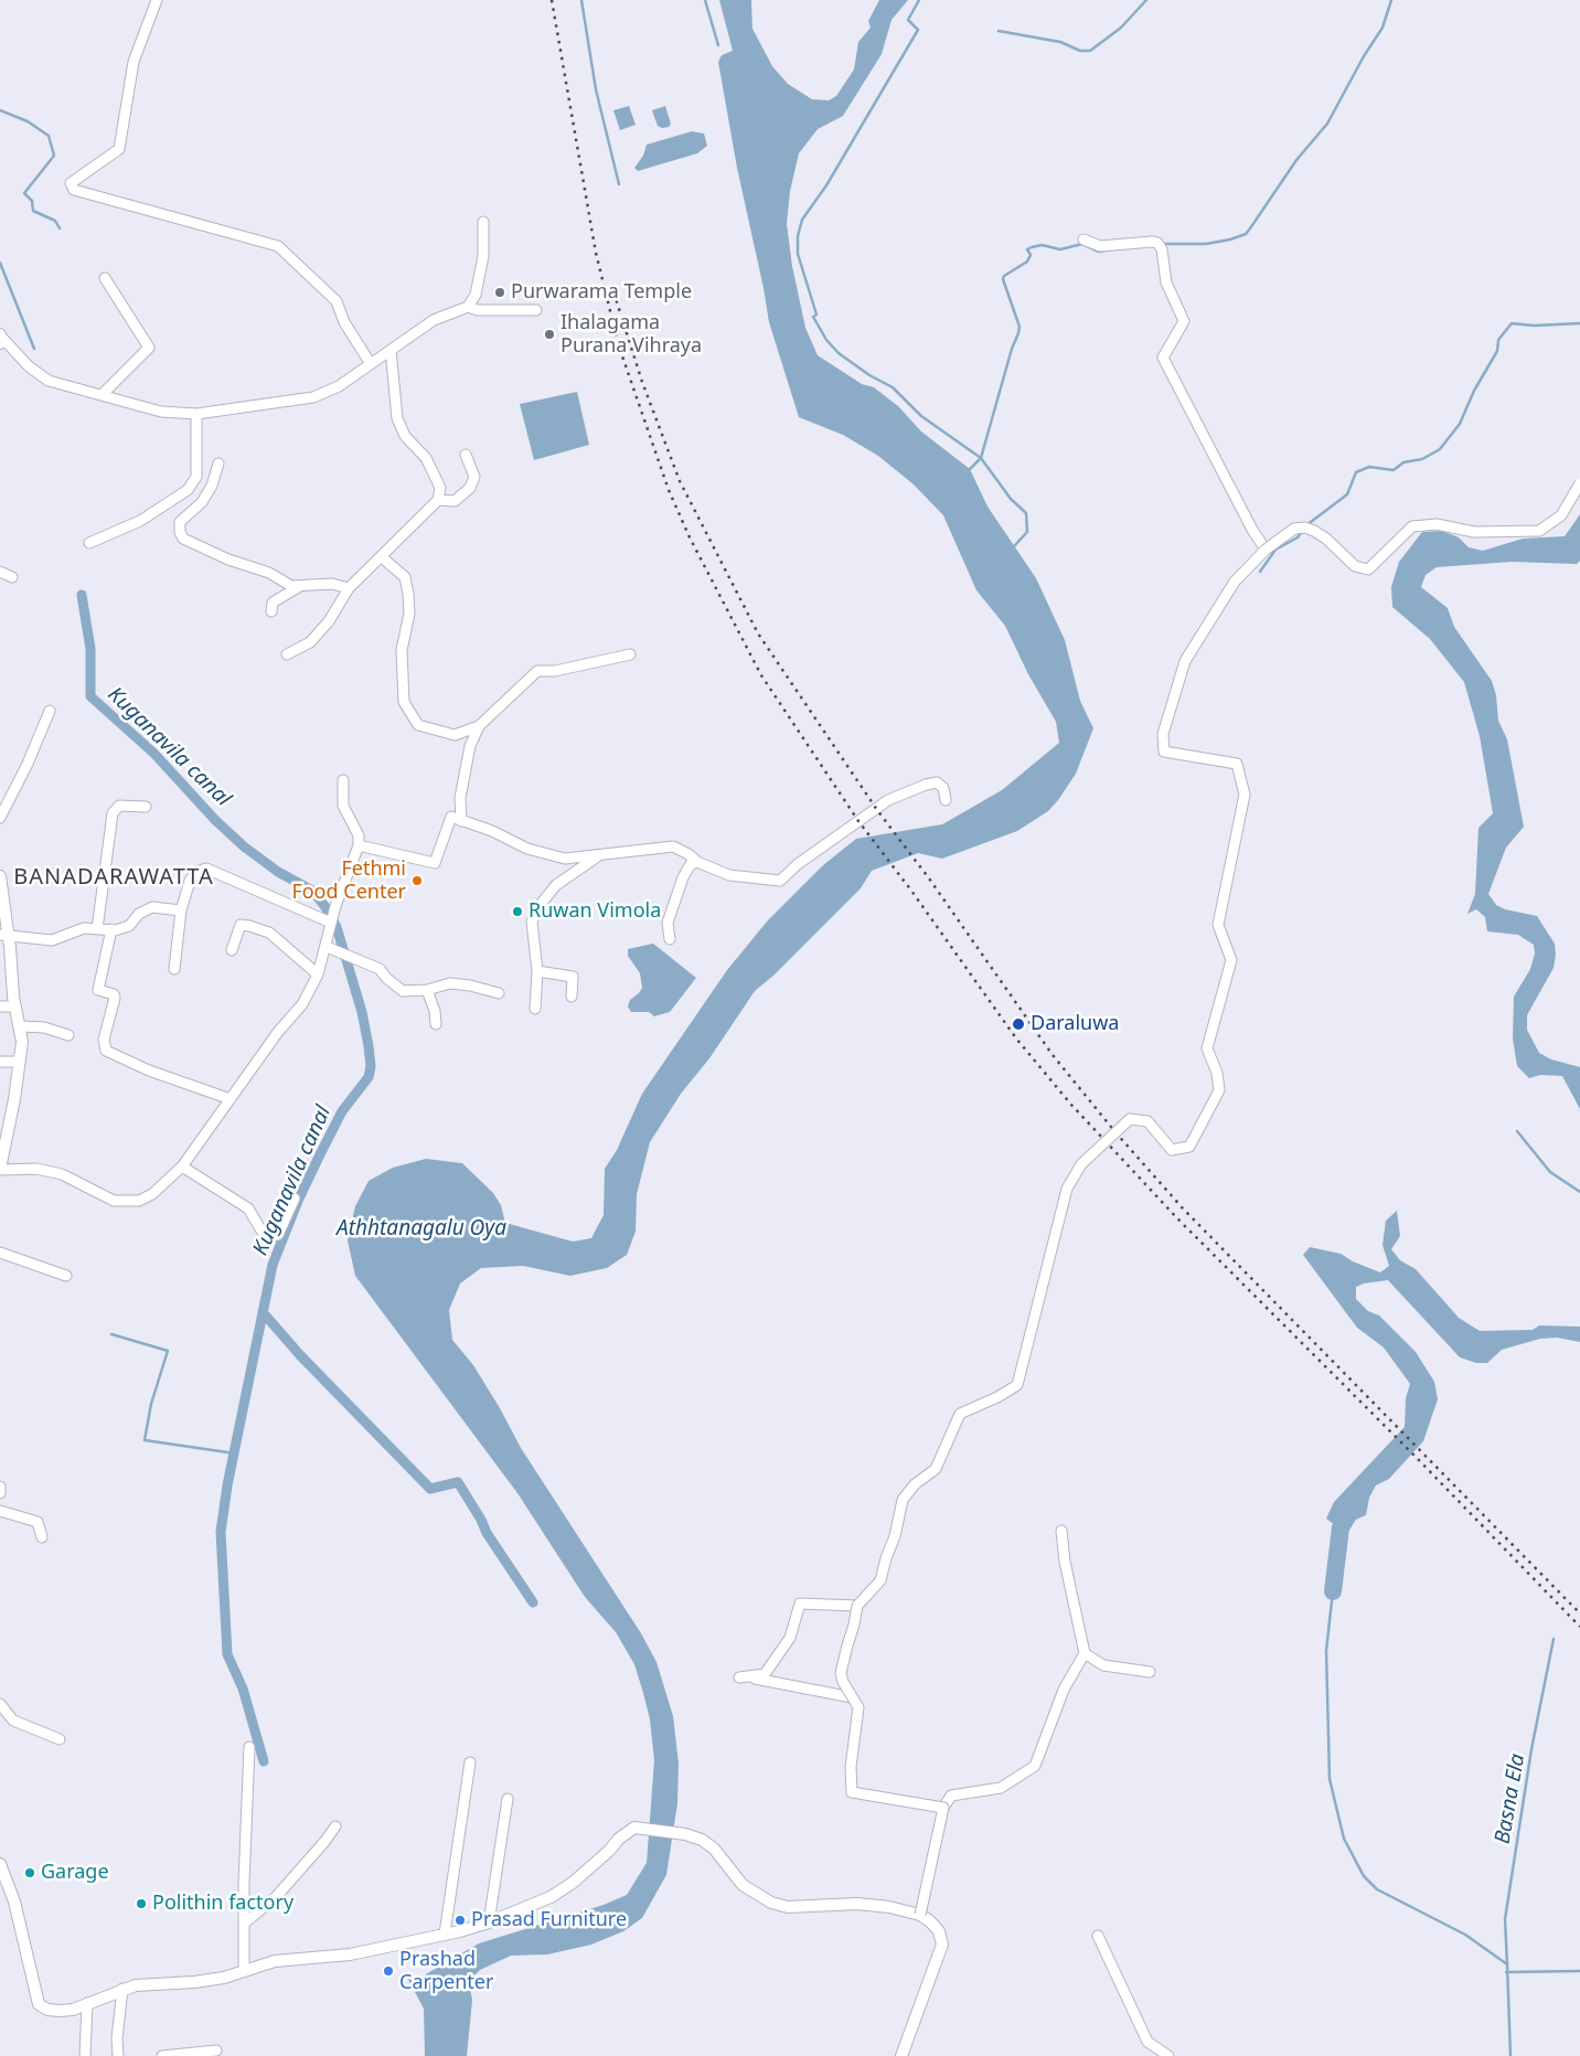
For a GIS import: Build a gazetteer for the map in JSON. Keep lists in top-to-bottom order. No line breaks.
{"districts":["BANADARAWATTA"],"water":["Kuganavila canal","Athhtanagalu Oya","Basna Ela"],"places":["Purwarama Temple","Ihalagama Purana Vihraya","Fethmi Food Center","Ruwan Vimola","Daraluwa","Garage","Polithin factory","Prasad Furniture","Prashad Carpenter"]}
